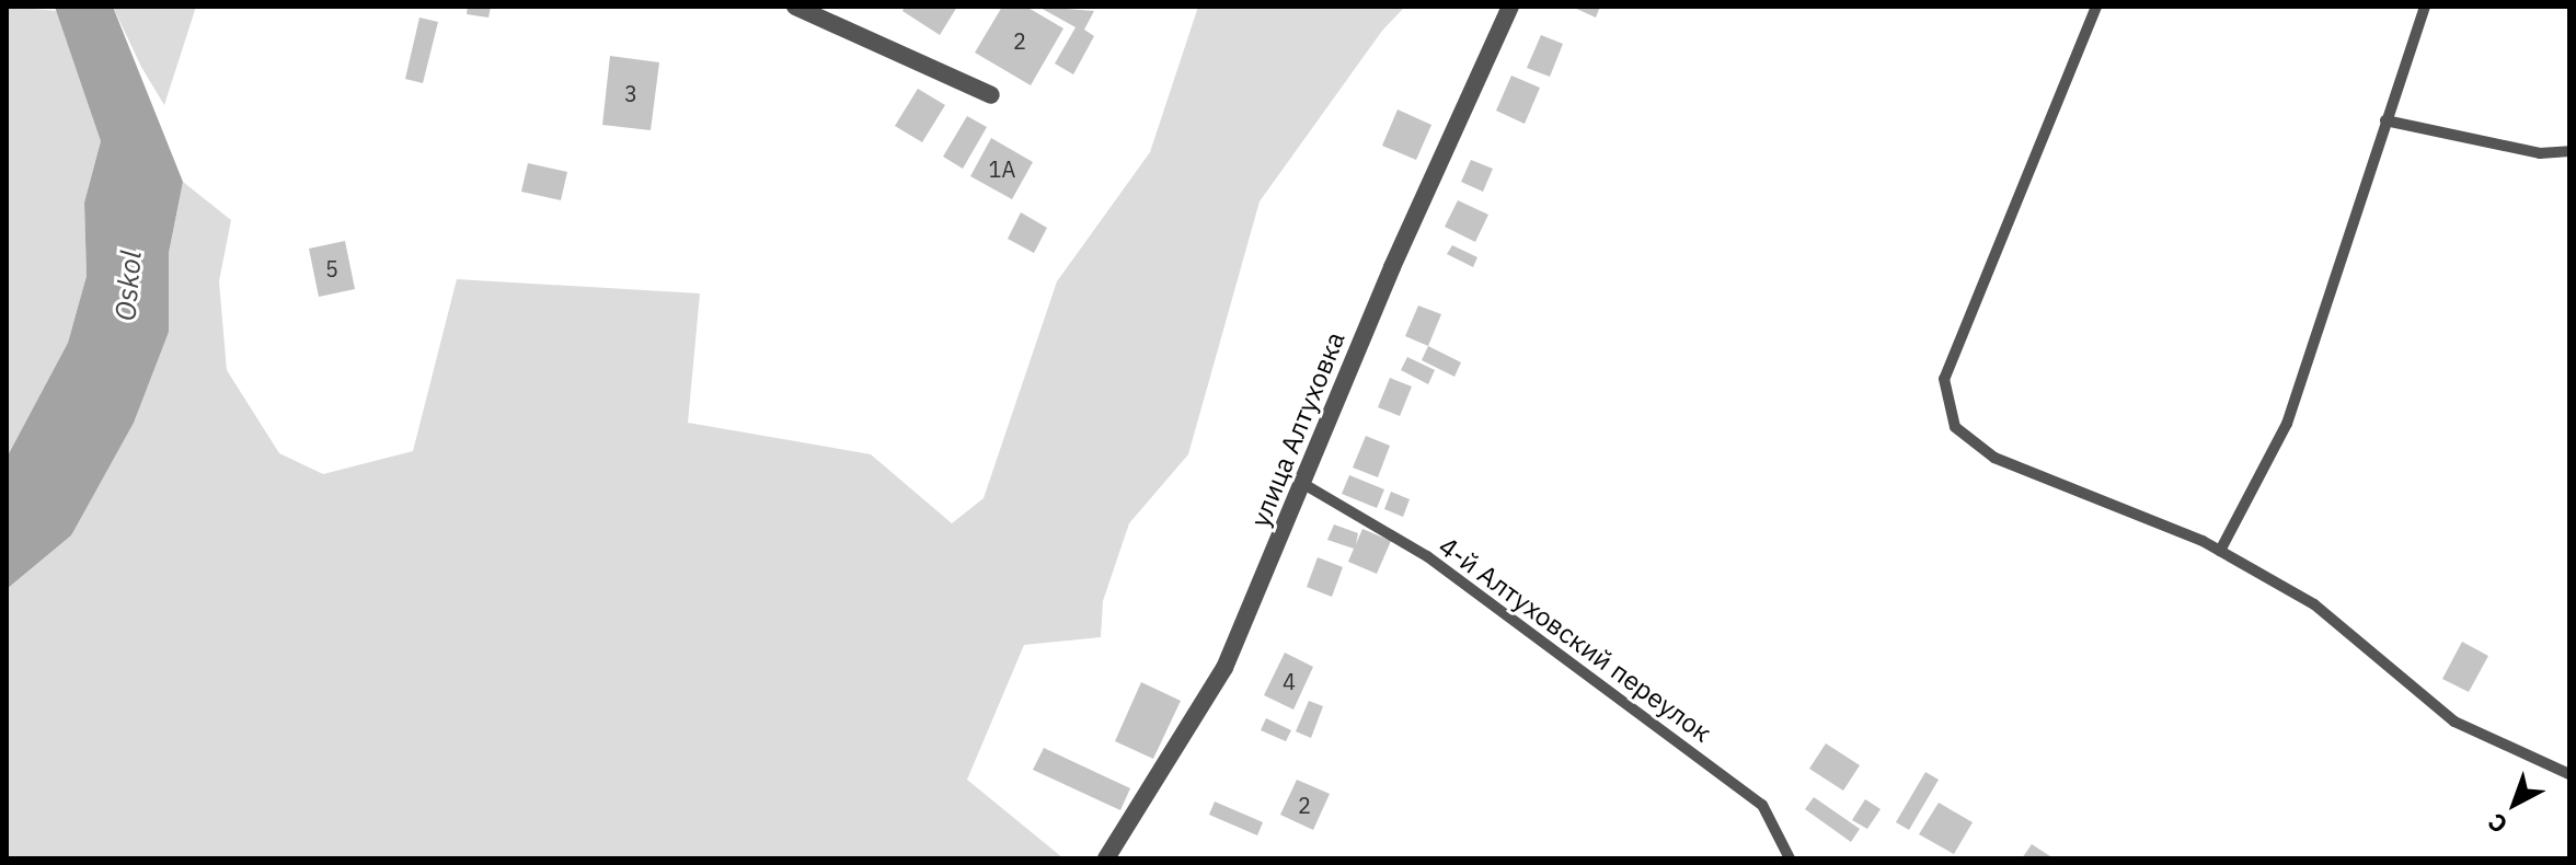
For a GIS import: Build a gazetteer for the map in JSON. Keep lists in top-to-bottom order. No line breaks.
{"streets":{"street":["улица Алтуховка"],"lane":["4-й Алтуховский переулок"]},"crossings":[["улица Алтуховка","4-й Алтуховский переулок"]],"water":["Oskol"],"house_numbers":["2","3","1А","5","4","2"],"north":"bottom left"}
